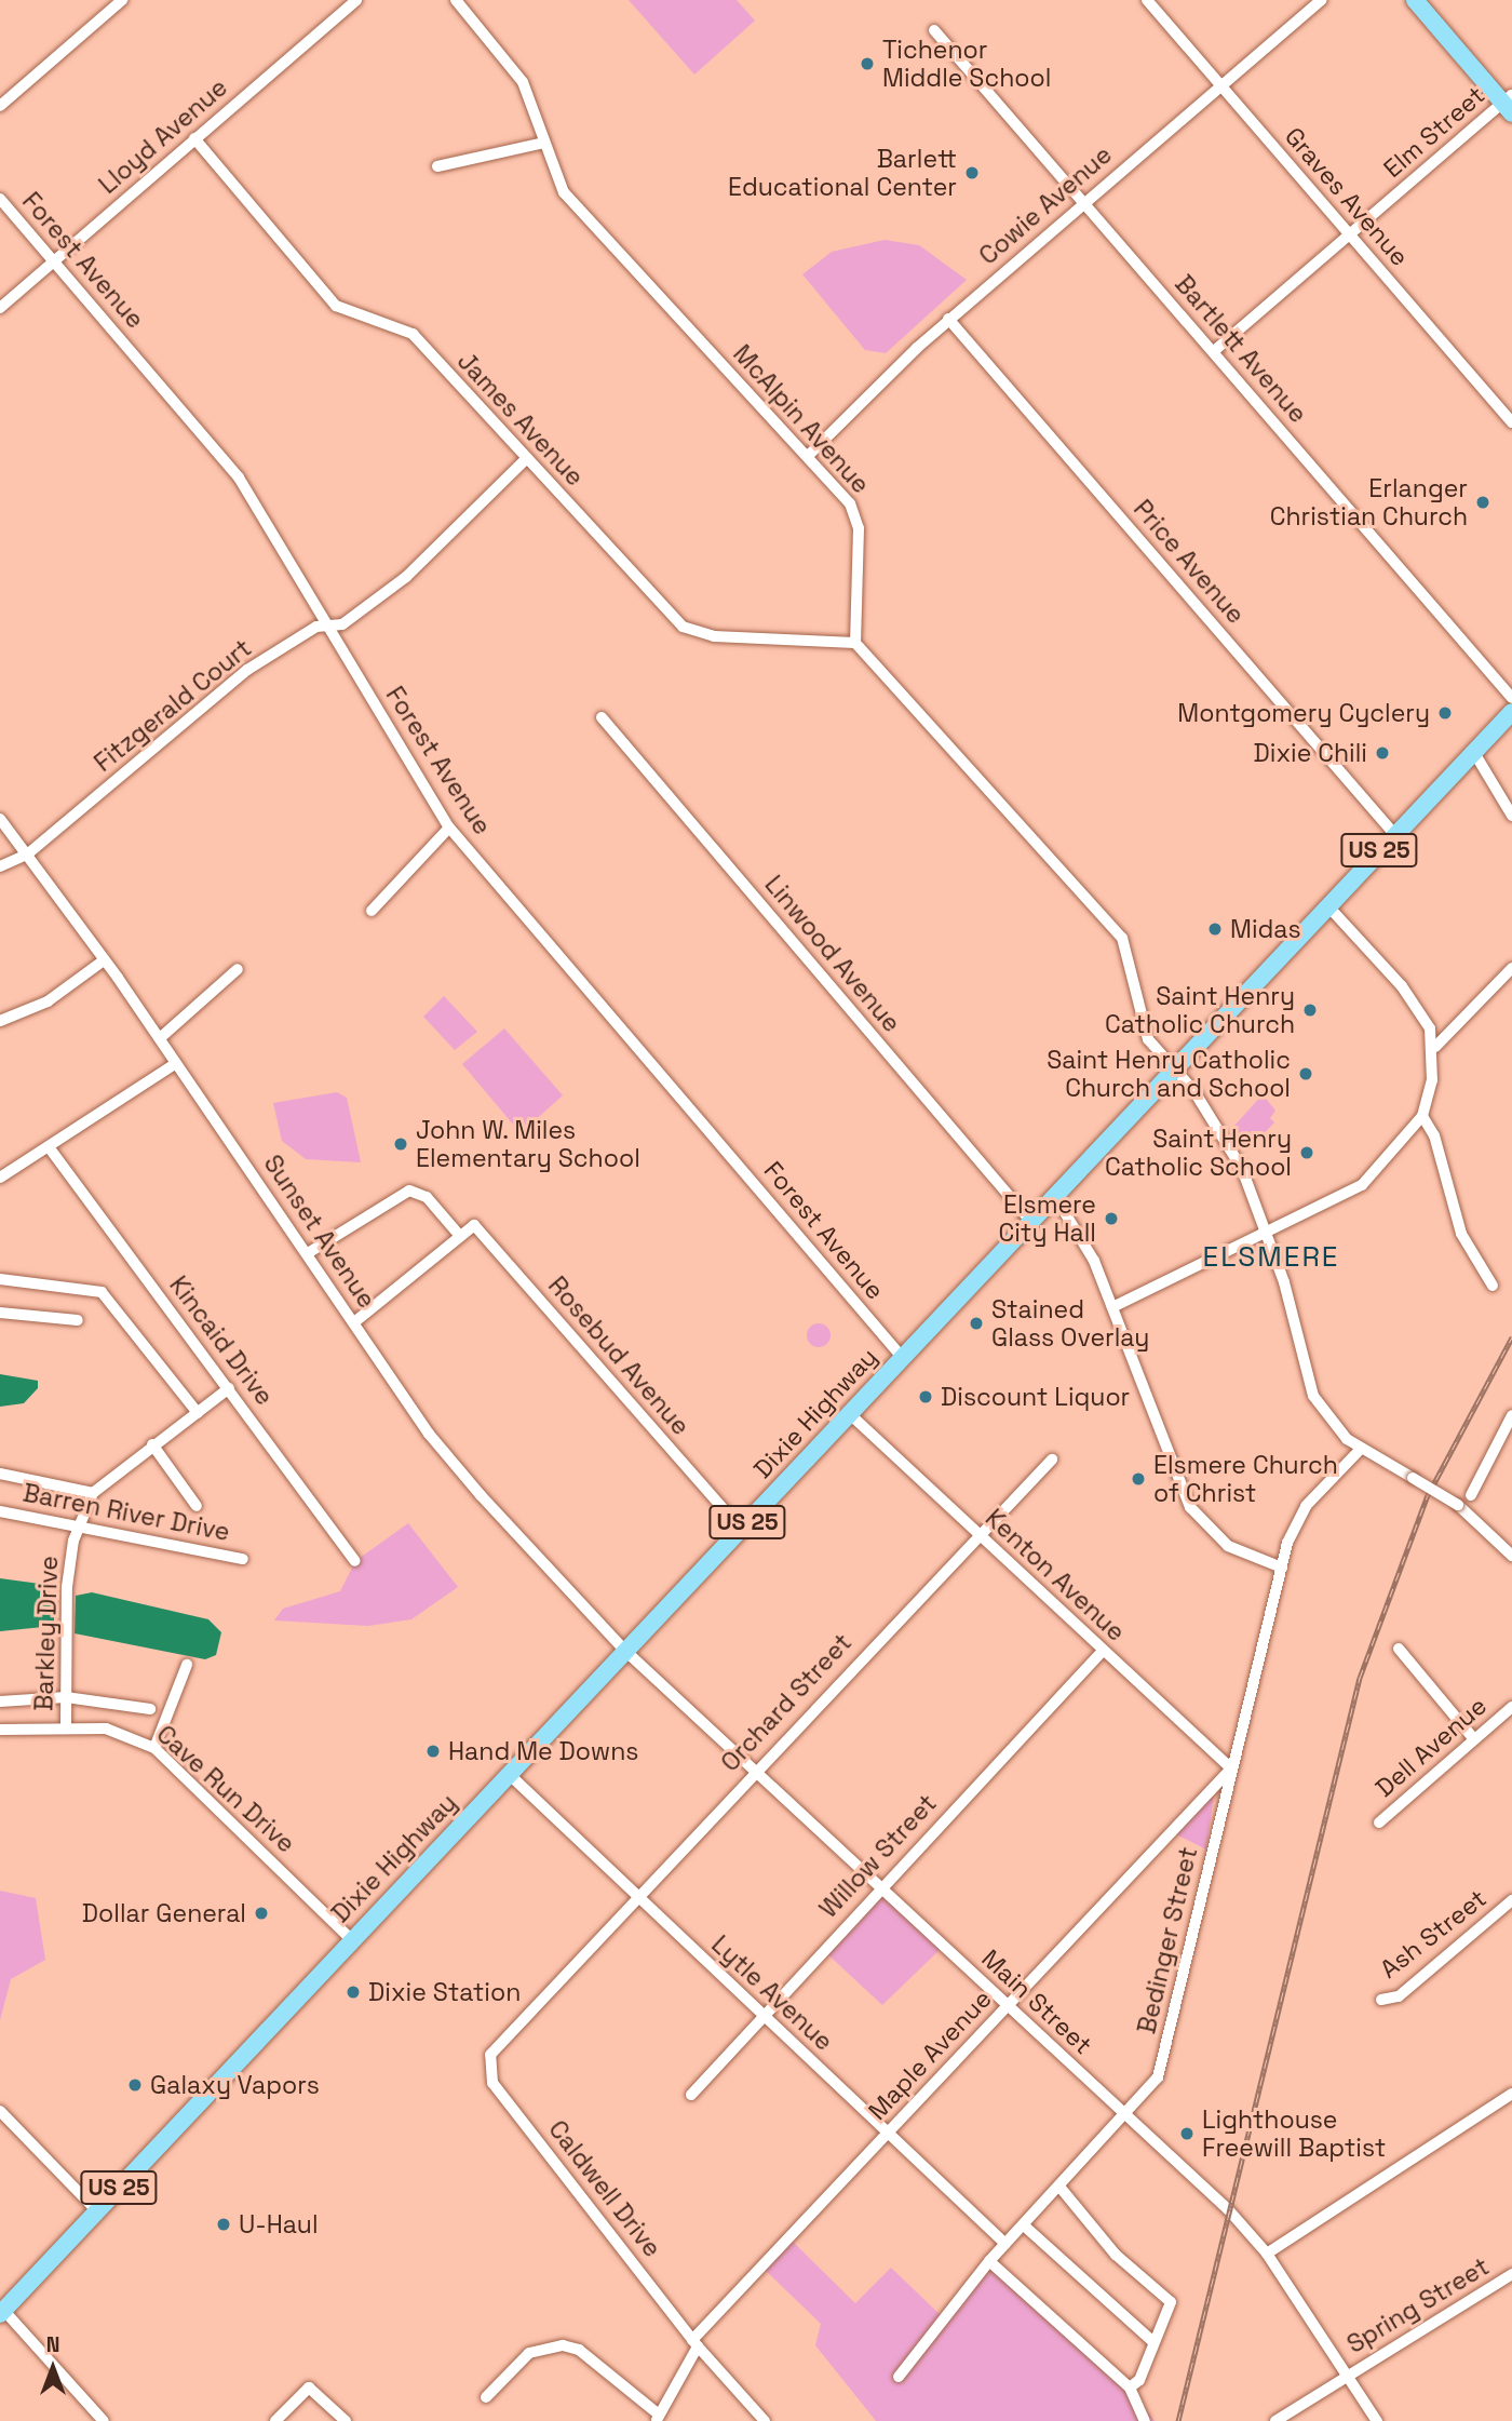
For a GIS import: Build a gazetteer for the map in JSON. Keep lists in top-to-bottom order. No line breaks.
{"streets":{"main road":["US 25","Dixie Highway"],"street":["Elm Street","Lloyd Avenue","Graves Avenue","Cowie Avenue","Forest Avenue","Bartlett Avenue","James Avenue","McAlpin Avenue","Price Avenue","Fitzgerald Court","Linwood Avenue","Sunset Avenue","Kincaid Drive","Rosebud Avenue","Barren River Drive","Kenton Avenue","Barkley Drive","Orchard Street","Dell Avenue","Cave Run Drive","Willow Street","Ash Street","Bedinger Street","Lytle Avenue","Main Street","Maple Avenue","Caldwell Drive","Spring Street"]},"crossings":[["Elm Street","Graves Avenue"],["Elm Street","Bartlett Avenue"],["Lloyd Avenue","Forest Avenue"],["Lloyd Avenue","James Avenue"],["Graves Avenue","Cowie Avenue"],["Cowie Avenue","Bartlett Avenue"],["Cowie Avenue","McAlpin Avenue"],["Cowie Avenue","Price Avenue"],["Forest Avenue","Fitzgerald Court"],["Forest Avenue","Dixie Highway"],["James Avenue","McAlpin Avenue"],["James Avenue","Fitzgerald Court"],["Price Avenue","Dixie Highway"],["Fitzgerald Court","Sunset Avenue"],["Linwood Avenue","Dixie Highway"],["Sunset Avenue","Dixie Highway"],["Sunset Avenue","Main Street"],["Kincaid Drive","Barkley Drive"],["Rosebud Avenue","Dixie Highway"],["Dixie Highway","Kenton Avenue"],["Dixie Highway","Cave Run Drive"],["Dixie Highway","Lytle Avenue"],["Dixie Highway","Main Street"],["Barren River Drive","Barkley Drive"],["Kenton Avenue","Orchard Street"],["Kenton Avenue","Willow Street"],["Kenton Avenue","Bedinger Street"],["Kenton Avenue","Maple Avenue"],["Barkley Drive","Cave Run Drive"],["Orchard Street","Lytle Avenue"],["Orchard Street","Main Street"],["Orchard Street","Caldwell Drive"],["Willow Street","Lytle Avenue"],["Willow Street","Main Street"],["Bedinger Street","Lytle Avenue"],["Bedinger Street","Main Street"],["Bedinger Street","Maple Avenue"],["Lytle Avenue","Maple Avenue"],["Main Street","Maple Avenue"],["Main Street","Spring Street"],["Maple Avenue","Caldwell Drive"]],"districts":["ELSMERE"],"places":["Tichenor Middle School","Barlett Educational Center","Erlanger Christian Church","Montgomery Cyclery","Dixie Chili","Midas","Saint Henry Catholic Church","Saint Henry Catholic Church and School","John W. Miles Elementary School","Saint Henry Catholic School","Elsmere City Hall","Stained Glass Overlay","Discount Liquor","Elsmere Church of Christ","Hand Me Downs","Dollar General","Dixie Station","Galaxy Vapors","Lighthouse Freewill Baptist","U-Haul"],"north":"top"}
